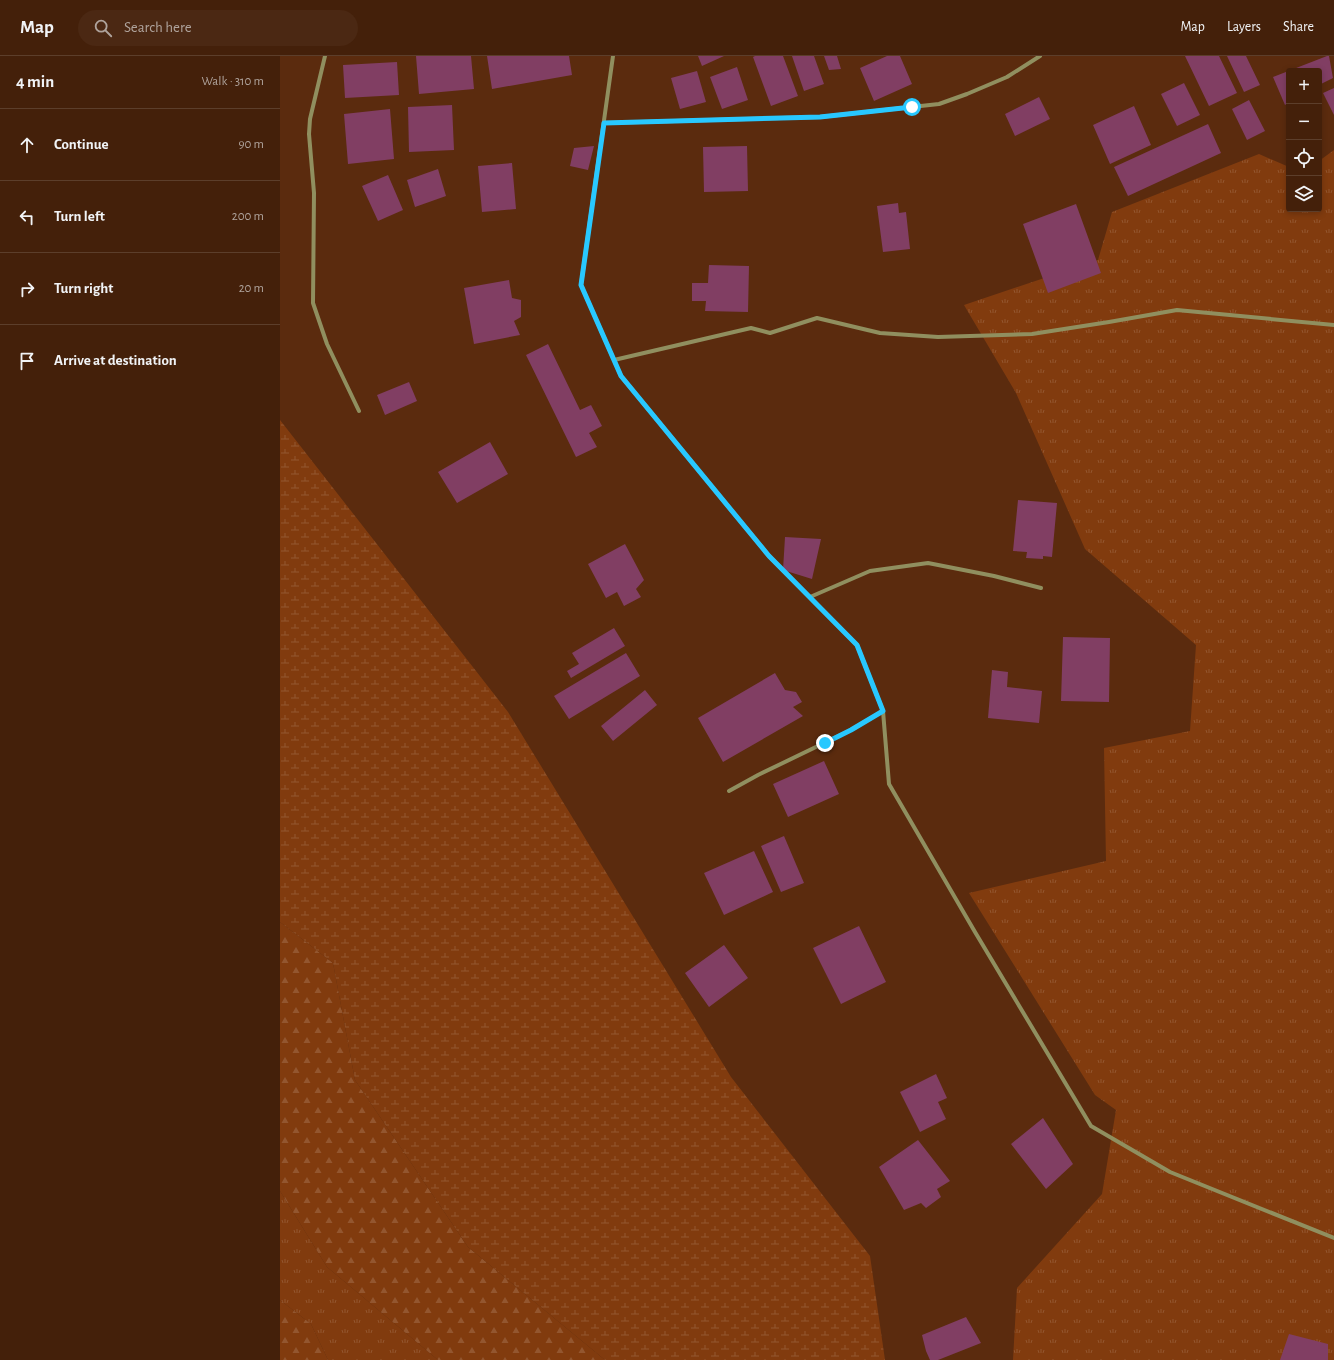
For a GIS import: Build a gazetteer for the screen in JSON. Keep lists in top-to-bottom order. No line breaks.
{"page":{"header":"Map","search":"Search here","nav":["Map","Layers","Share"],"heading":["4 min","Walk · 310 m"],"map_buttons":["+","−"],"list":[["Continue","90 m"],["Turn left","200 m"],["Turn right","20 m"],"Arrive at destination"]}}
